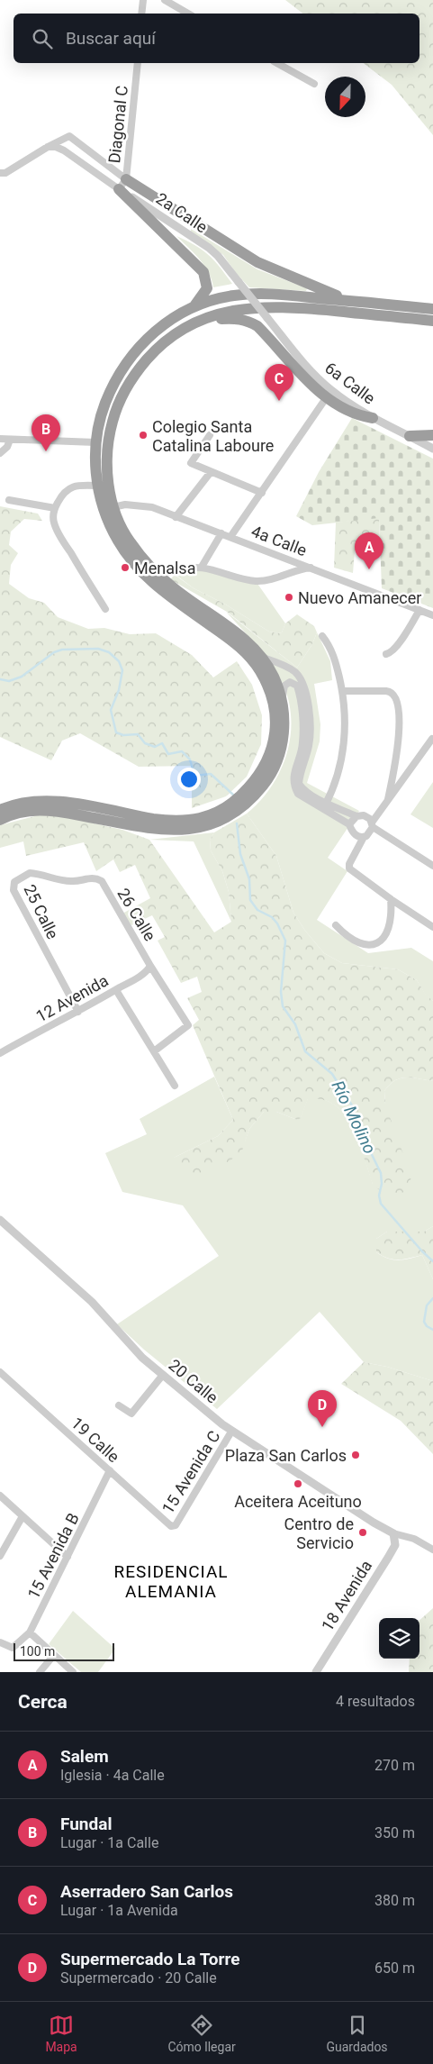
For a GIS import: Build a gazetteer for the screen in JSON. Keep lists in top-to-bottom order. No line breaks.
{"streets":{"street":["Diagonal C","2a Calle","6a Calle","4a Calle","25 Calle","26 Calle","12 Avenida","20 Calle","19 Calle","15 Avenida C","15 Avenida B","18 Avenida"]},"crossings":[["Diagonal C","2a Calle"],["2a Calle","6a Calle"],["25 Calle","26 Calle"],["25 Calle","12 Avenida"],["26 Calle","12 Avenida"],["20 Calle","15 Avenida C"],["20 Calle","18 Avenida"],["19 Calle","15 Avenida C"],["19 Calle","15 Avenida B"]],"districts":["RESIDENCIAL ALEMANIA"],"water":["Río Molino"],"places":["Colegio Santa Catalina Laboure","Menalsa","Nuevo Amanecer","Plaza San Carlos","Aceitera Aceituno","Centro de Servicio"],"scale_bar":"100 m","north":"bottom","page":{"search":"Buscar aquí","pins":["C","B","A","D"],"scale":"100 m","heading":["Cerca","4 resultados"],"list":[{"mark":"A","name":"Salem","note":"Iglesia · 4a Calle","value":"270 m"},{"mark":"B","name":"Fundal","note":"Lugar · 1a Calle","value":"350 m"},{"mark":"C","name":"Aserradero San Carlos","note":"Lugar · 1a Avenida","value":"380 m"},{"mark":"D","name":"Supermercado La Torre","note":"Supermercado · 20 Calle","value":"650 m"}],"nav":["Mapa","Cómo llegar","Guardados"]}}
